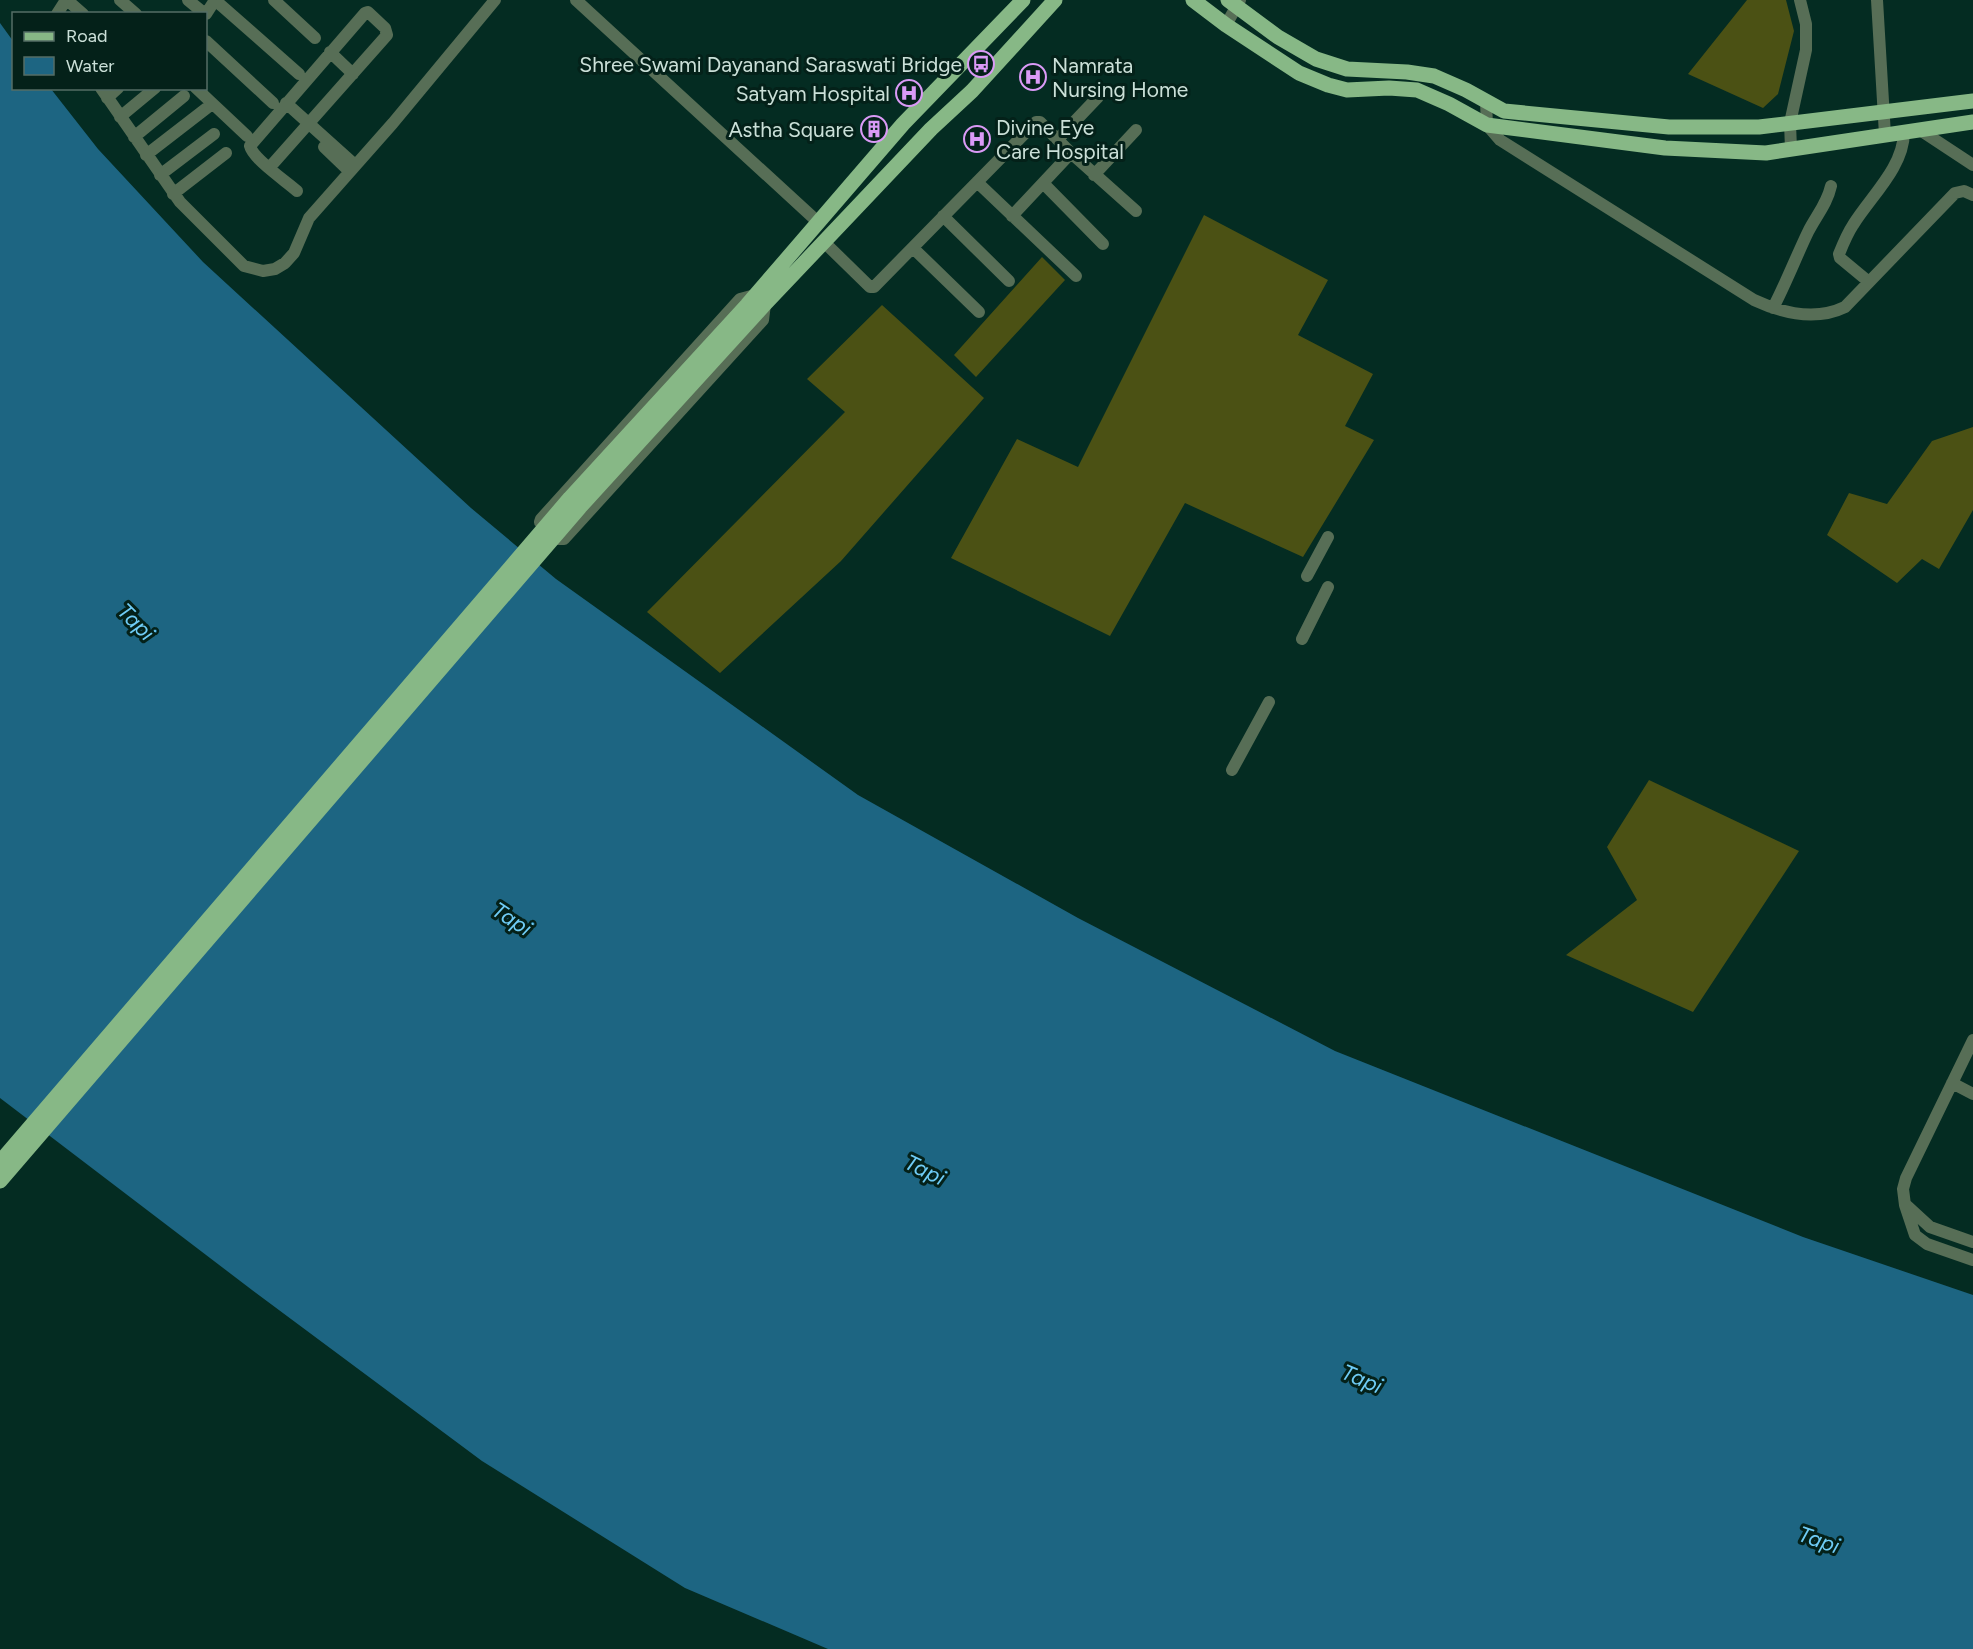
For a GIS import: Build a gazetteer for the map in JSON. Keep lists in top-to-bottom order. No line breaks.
{"water":["Tapi"],"places":{"bus stop":["Shree Swami Dayanand Saraswati Bridge"],"hospital":["Namrata Nursing Home","Satyam Hospital","Divine Eye Care Hospital"],"building":["Astha Square"]},"legend":["Road","Water"]}
